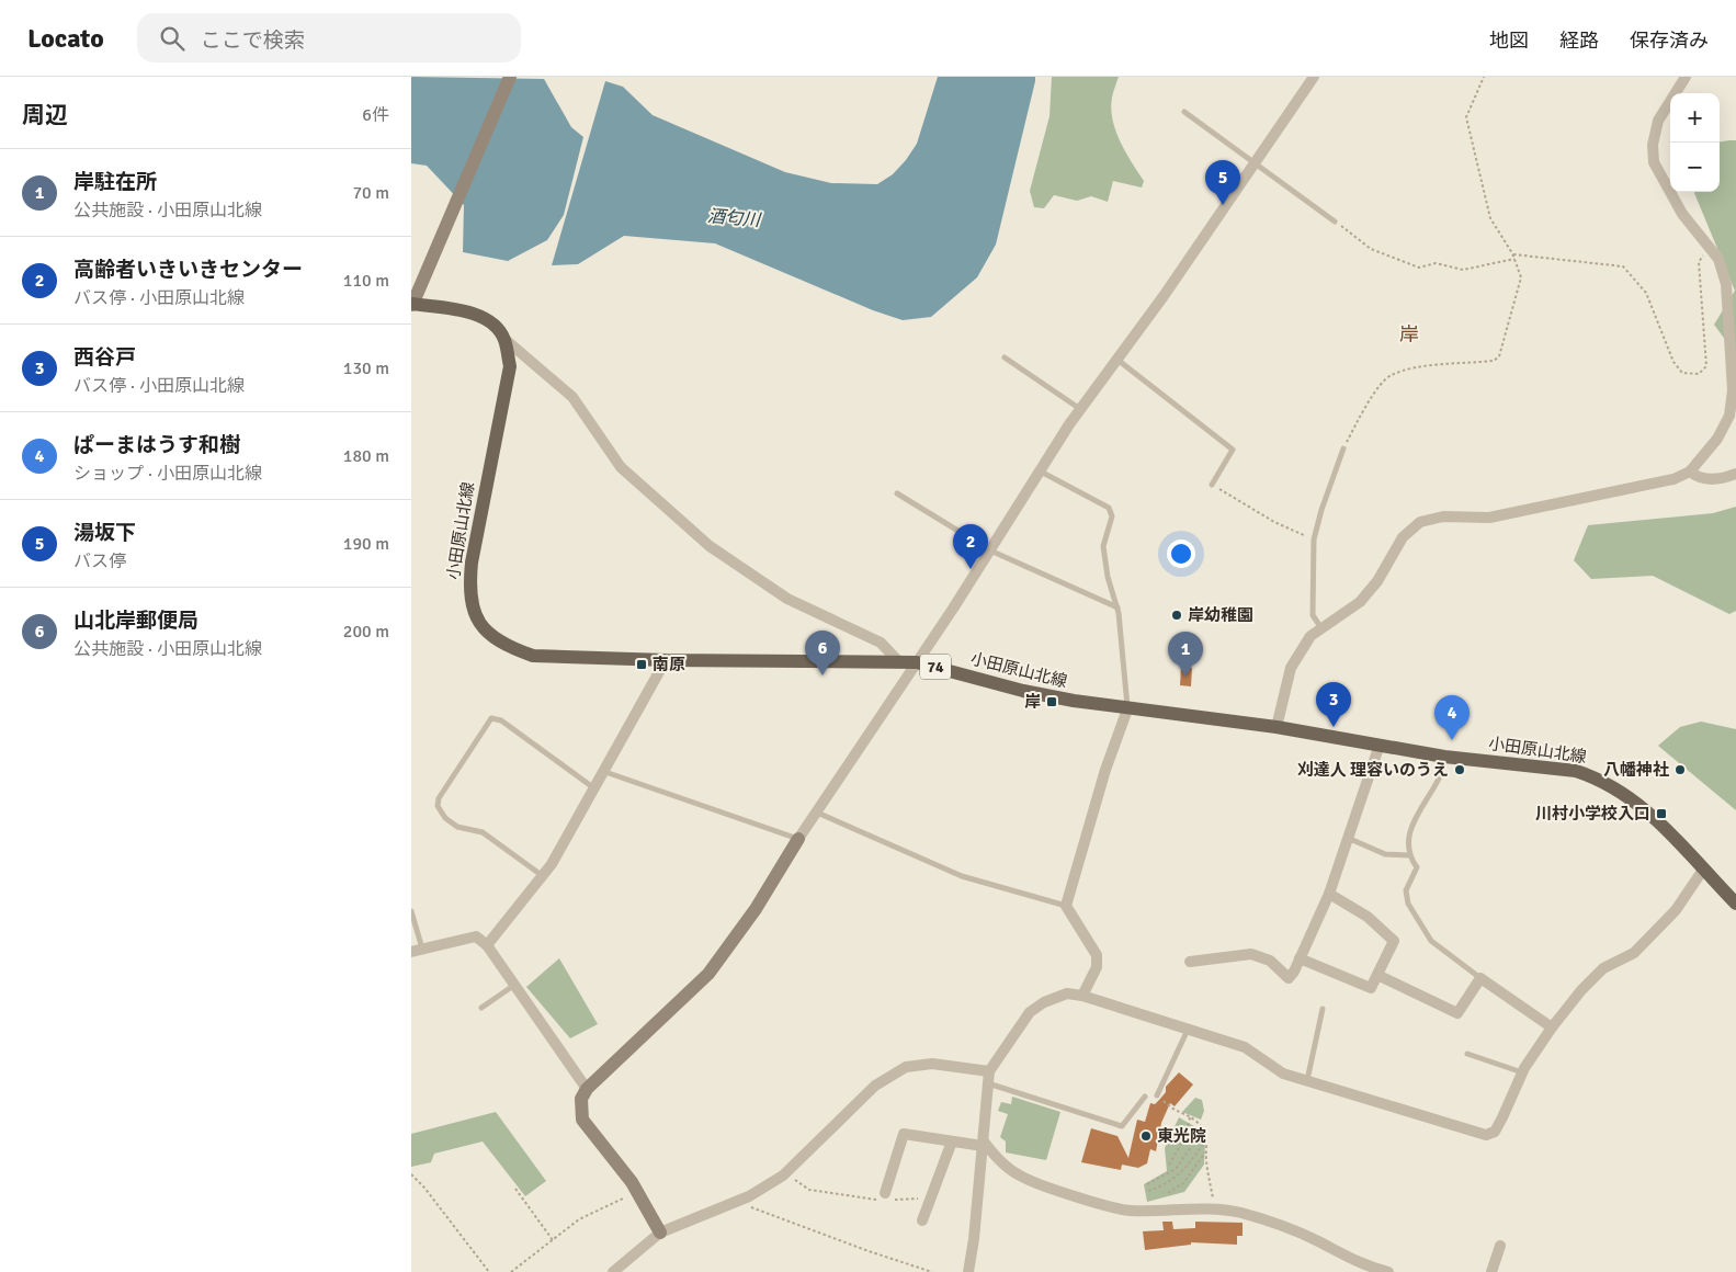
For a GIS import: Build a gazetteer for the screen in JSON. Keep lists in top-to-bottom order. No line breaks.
{"streets":{"main road":["小田原山北線","74"]},"districts":["岸"],"water":["酒匂川"],"places":{"other":["岸幼稚園","刈達人 理容いのうえ","八幡神社","東光院"],"transit":["南原","岸","川村小学校入口"]},"page":{"header":"Locato","search":"ここで検索","nav":["地図","経路","保存済み"],"heading":["周辺","6件"],"map_buttons":["+","−"],"list":[{"mark":"1","name":"岸駐在所","note":"公共施設 · 小田原山北線","value":"70 m"},{"mark":"2","name":"高齢者いきいきセンター","note":"バス停 · 小田原山北線","value":"110 m"},{"mark":"3","name":"西谷戸","note":"バス停 · 小田原山北線","value":"130 m"},{"mark":"4","name":"ぱーまはうす和樹","note":"ショップ · 小田原山北線","value":"180 m"},{"mark":"5","name":"湯坂下","note":"バス停","value":"190 m"},{"mark":"6","name":"山北岸郵便局","note":"公共施設 · 小田原山北線","value":"200 m"}],"pins":["5","2","6","1","3","4"]}}
